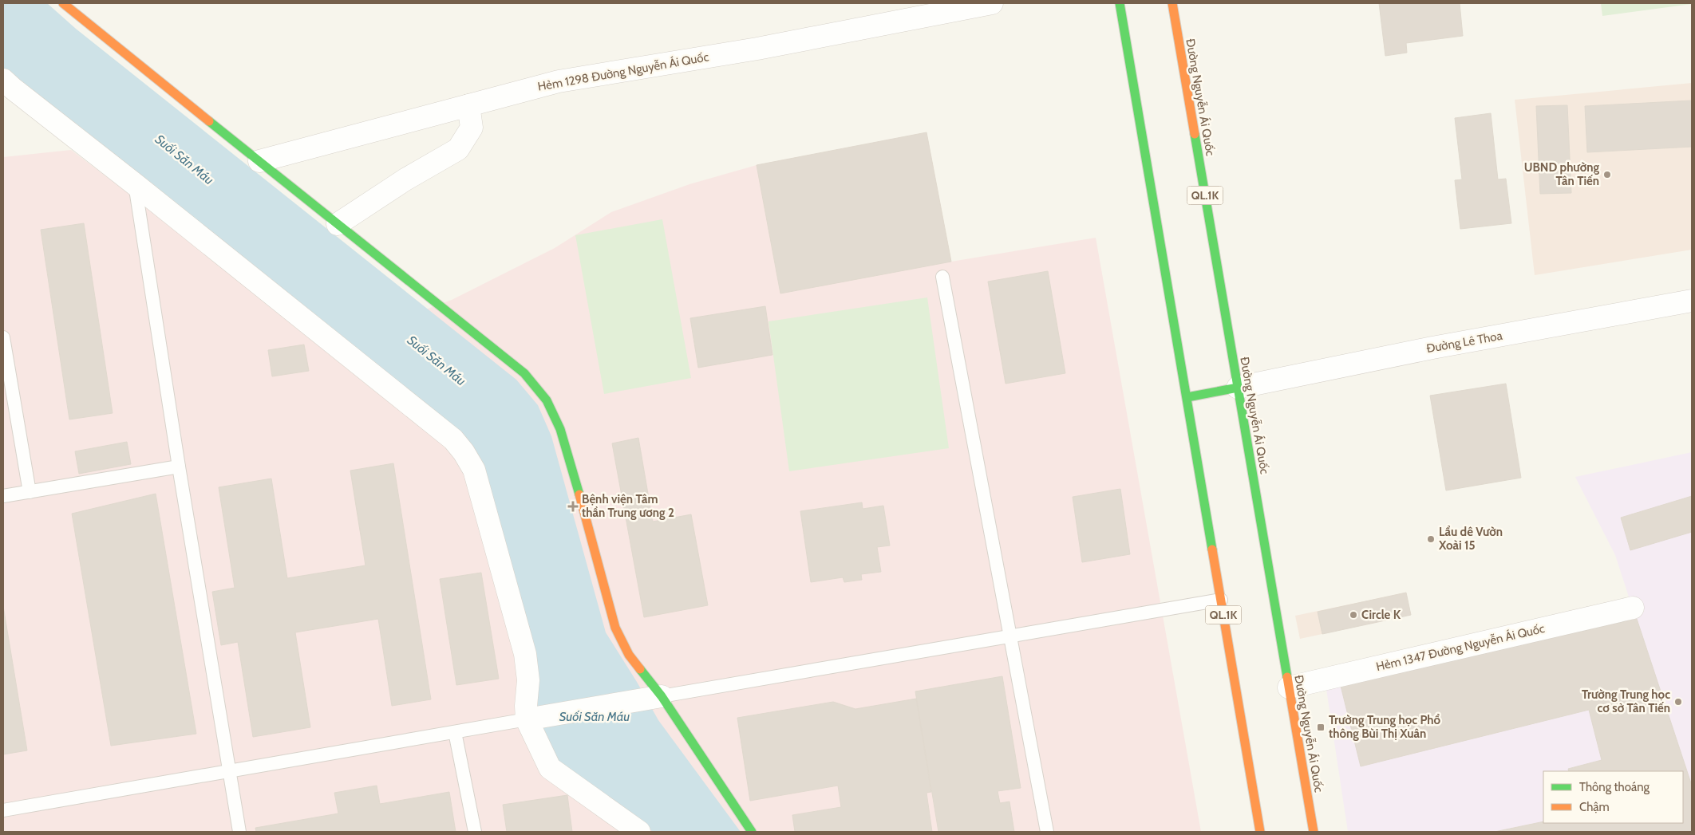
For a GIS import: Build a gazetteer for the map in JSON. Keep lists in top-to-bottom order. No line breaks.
{"streets":{"main road":["Đường Nguyễn Ái Quốc","QL.1K"],"street":["Hẻm 1298 Đường Nguyễn Ái Quốc","Đường Lê Thoa","Hẻm 1347 Đường Nguyễn Ái Quốc"]},"crossings":[["Đường Nguyễn Ái Quốc","Đường Lê Thoa"],["Đường Nguyễn Ái Quốc","Hẻm 1347 Đường Nguyễn Ái Quốc"]],"water":["Suối Săn Máu"],"places":{"other":["UBND phường Tân Tiến","Lẩu dê Vườn Xoài 15","Circle K","Trường Trung học cơ sở Tân Tiến"],"health":["Bệnh viện Tâm thần Trung ương 2"],"transit":["Trường Trung học Phổ thông Bùi Thị Xuân"]},"legend":["Thông thoáng","Chậm"]}
